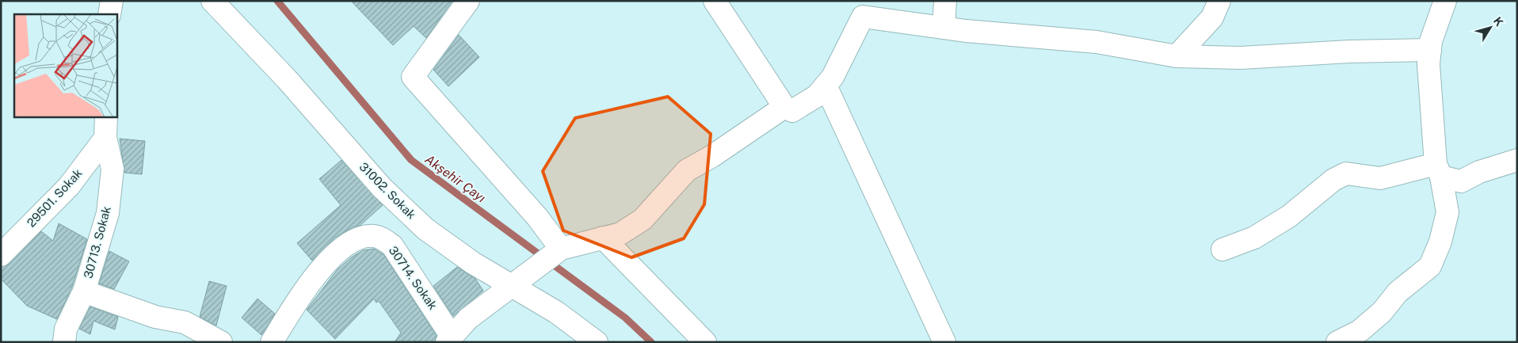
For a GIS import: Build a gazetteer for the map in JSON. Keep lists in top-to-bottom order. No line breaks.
{"streets":{"street":["31002. Sokak","29501. Sokak","30713. Sokak","30714. Sokak"]},"crossings":[["29501. Sokak","30713. Sokak"]],"water":["Akşehir Çayı"],"north":"top right"}
